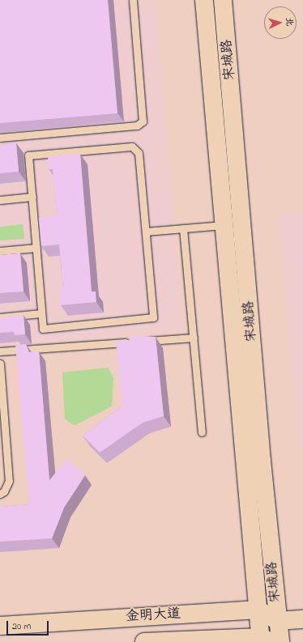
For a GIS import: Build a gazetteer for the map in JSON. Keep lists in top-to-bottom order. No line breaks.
{"streets":{"main road":["宋城路","金明大道"]},"crossings":[["宋城路","金明大道"]],"scale_bar":"20 m","north":"right"}
